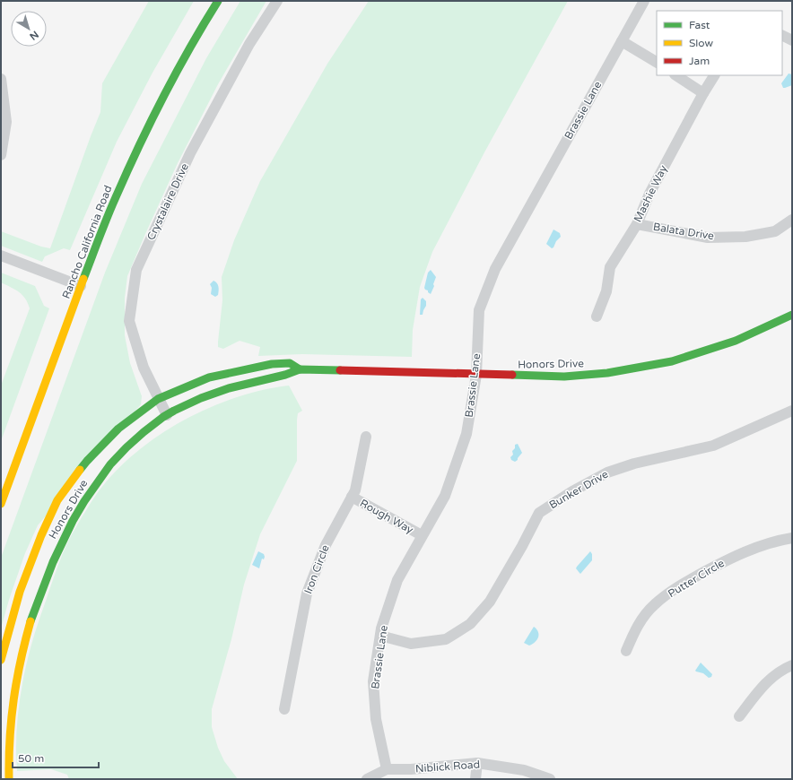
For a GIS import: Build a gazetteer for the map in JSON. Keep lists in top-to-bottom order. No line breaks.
{"streets":{"street":["Brassie Lane","Mashie Way","Crystalaire Drive","Balata Drive","Rancho California Road","Honors Drive","Bunker Drive","Rough Way","Iron Circle","Putter Circle","Niblick Road"]},"crossings":[["Brassie Lane","Honors Drive"],["Brassie Lane","Bunker Drive"],["Brassie Lane","Rough Way"],["Brassie Lane","Niblick Road"],["Mashie Way","Balata Drive"],["Crystalaire Drive","Honors Drive"],["Rough Way","Iron Circle"]],"legend":["Fast","Slow","Jam"],"scale_bar":"50 m","north":"bottom right"}
